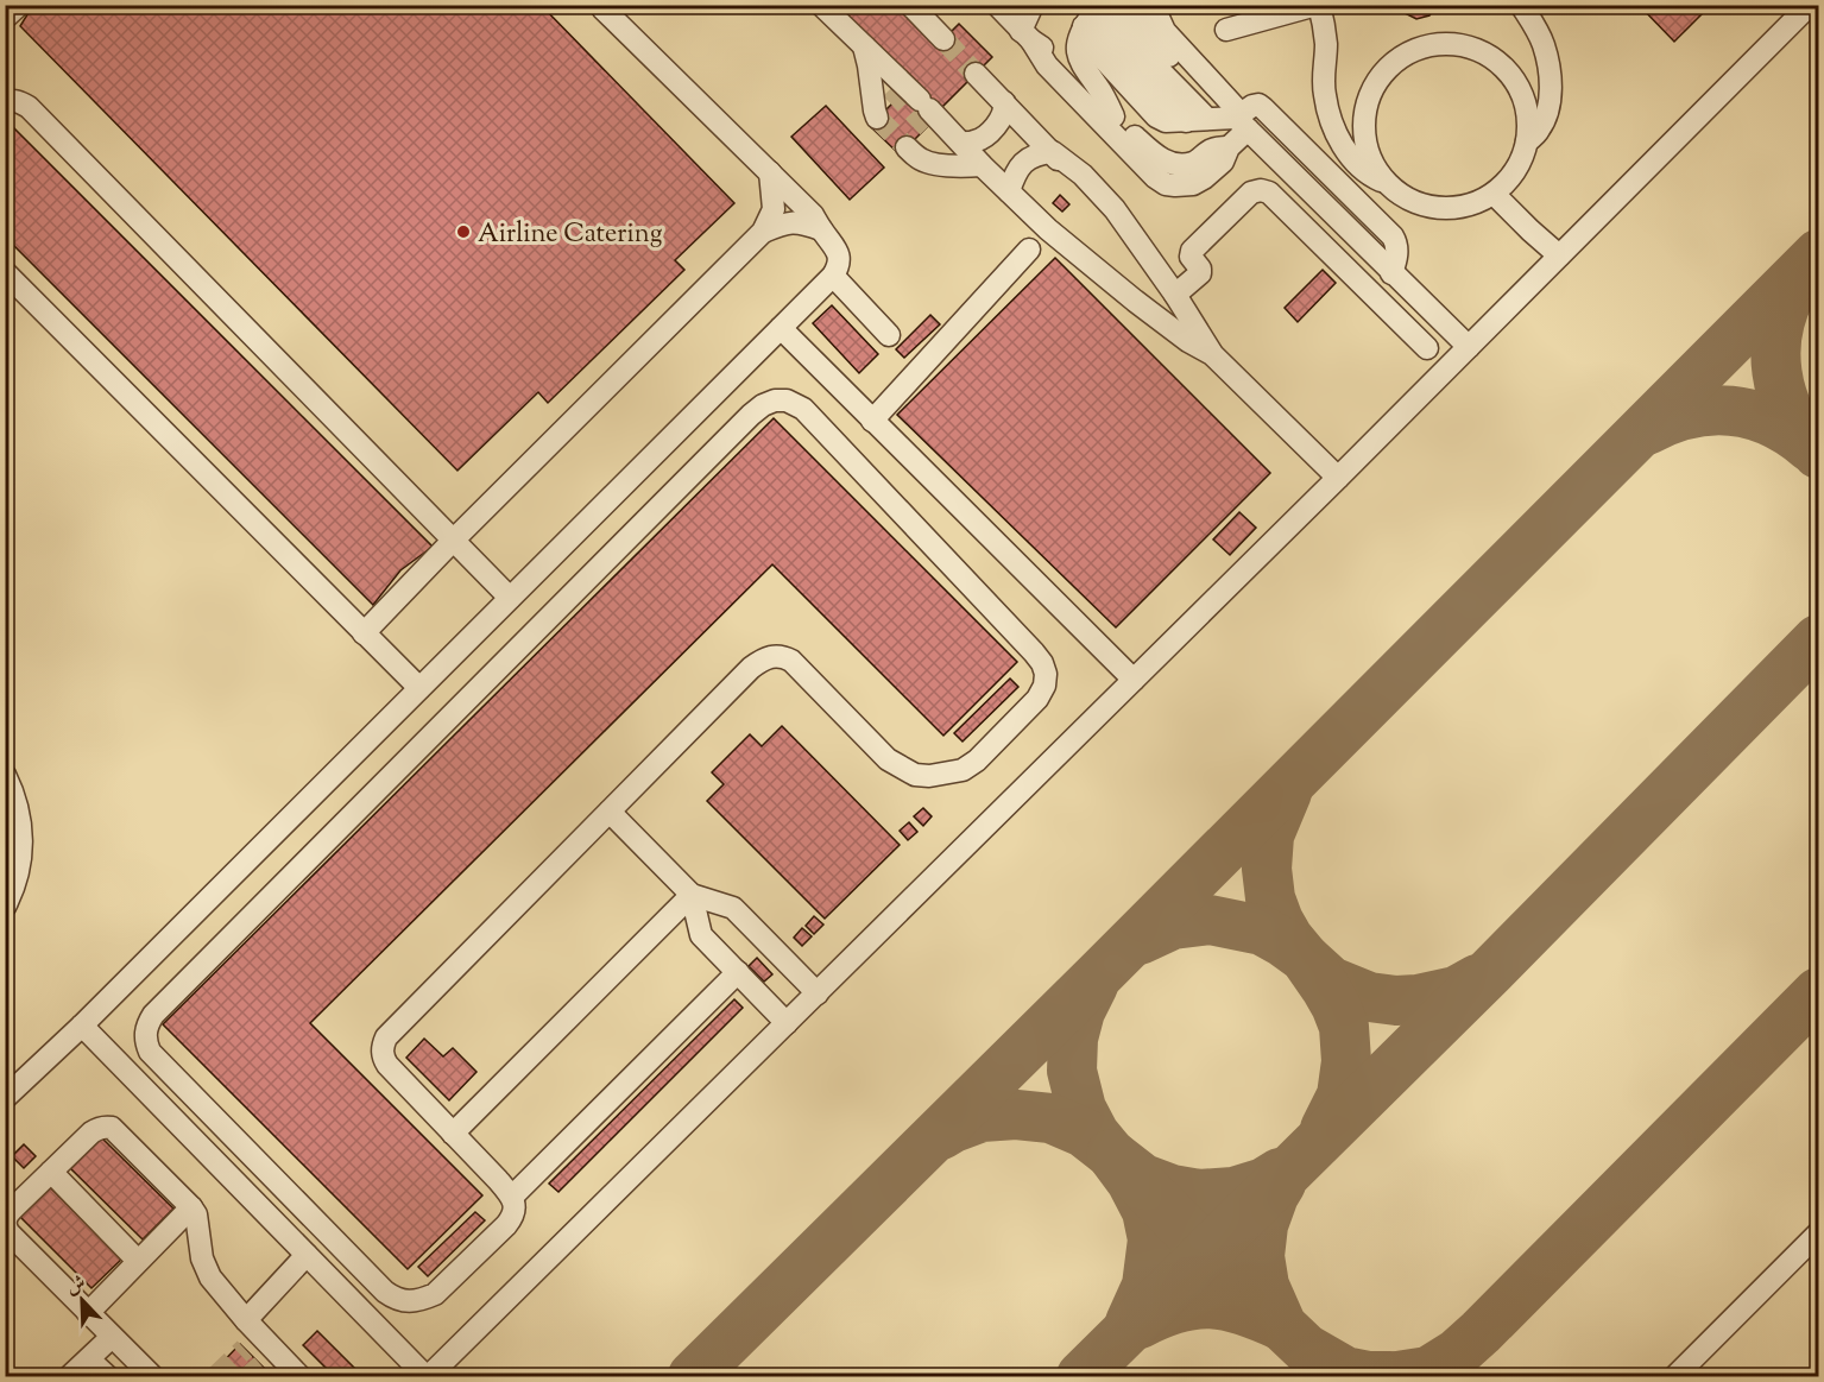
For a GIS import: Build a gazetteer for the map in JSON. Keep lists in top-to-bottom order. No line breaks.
{"places":["Airline Catering"],"north":"top left"}
